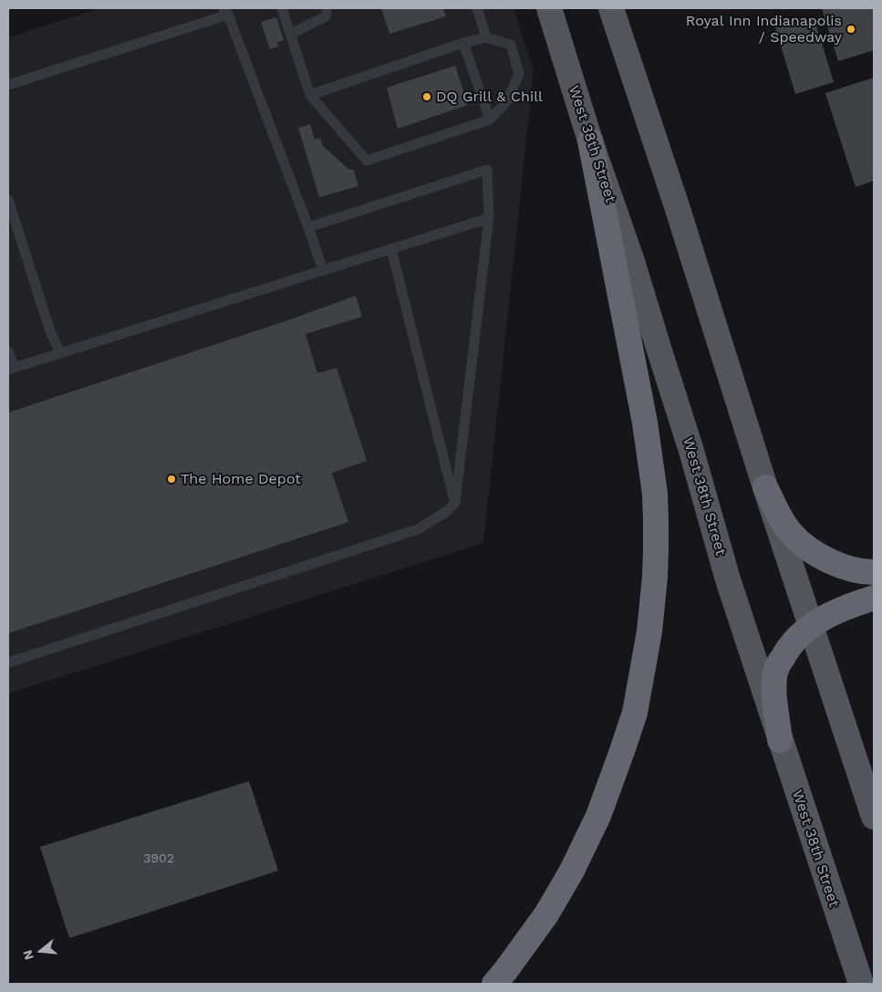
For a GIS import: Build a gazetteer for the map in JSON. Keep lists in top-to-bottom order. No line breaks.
{"streets":{"main road":["West 38th Street"]},"places":["Royal Inn Indianapolis / Speedway","DQ Grill & Chill","The Home Depot"],"house_numbers":["3902"],"north":"left"}
